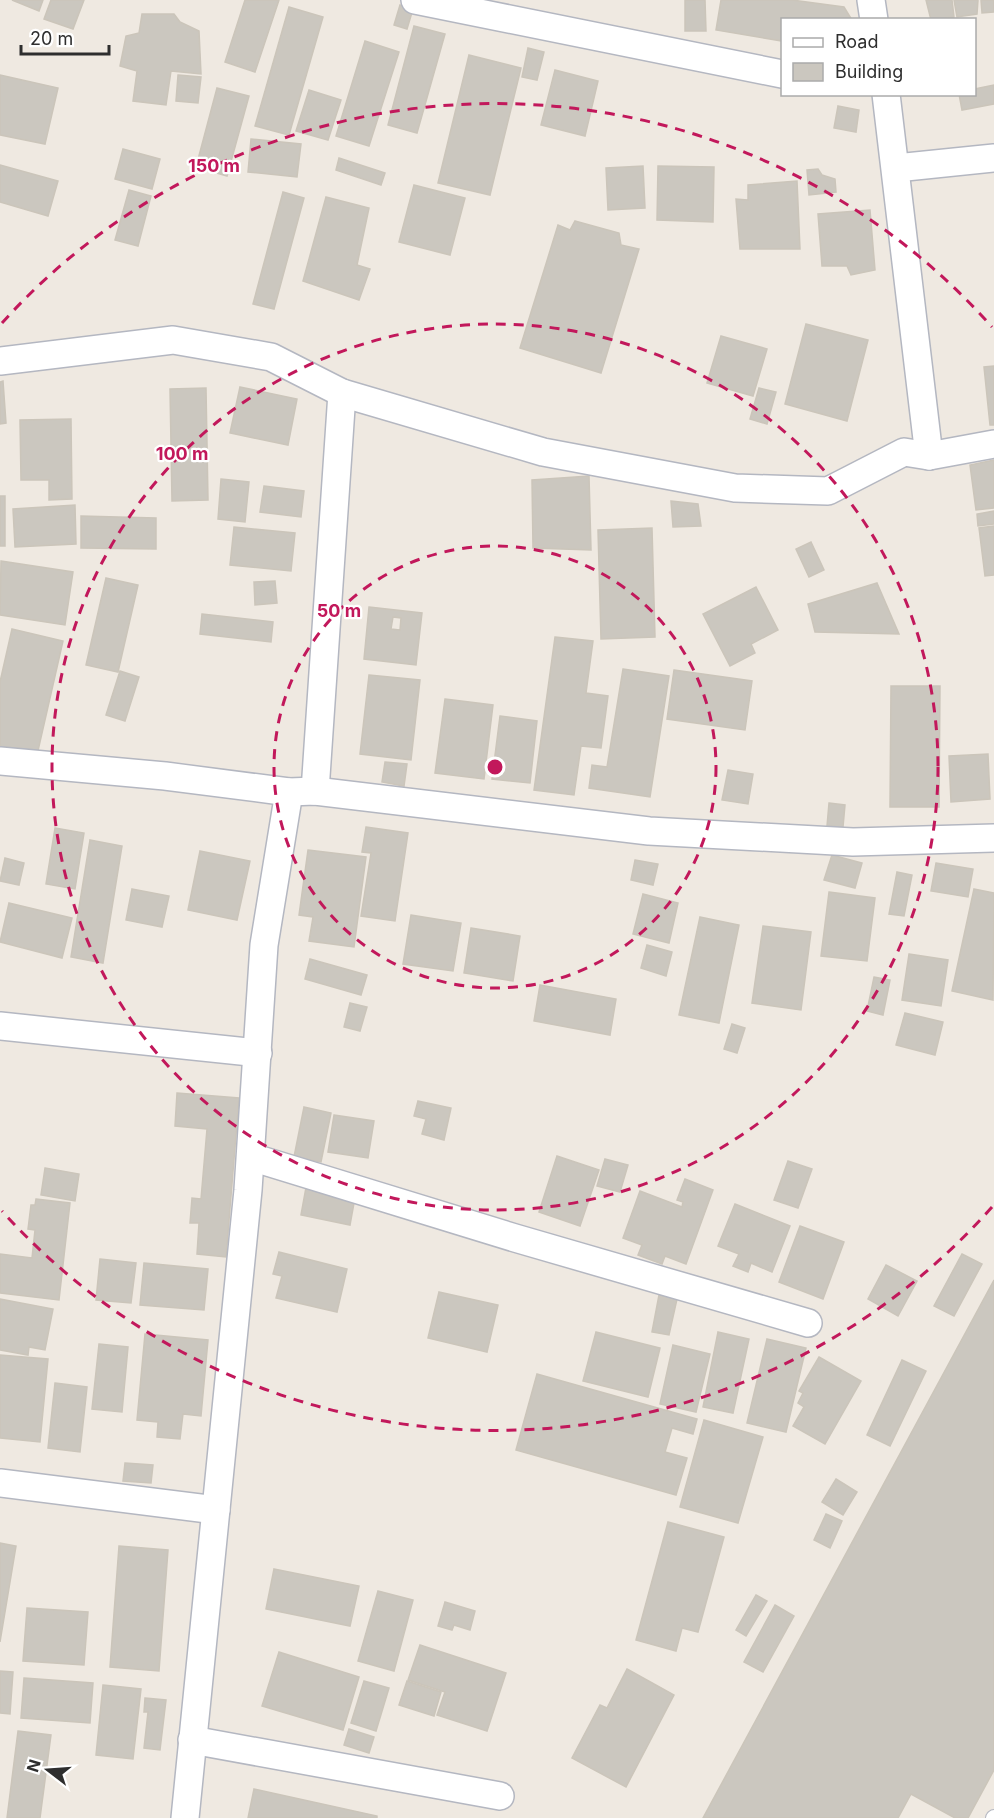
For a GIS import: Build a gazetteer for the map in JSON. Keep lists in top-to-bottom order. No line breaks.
{"legend":["Road","Building"],"scale_bar":"20 m","north":"left","rings":["150 m","100 m","50 m"]}
